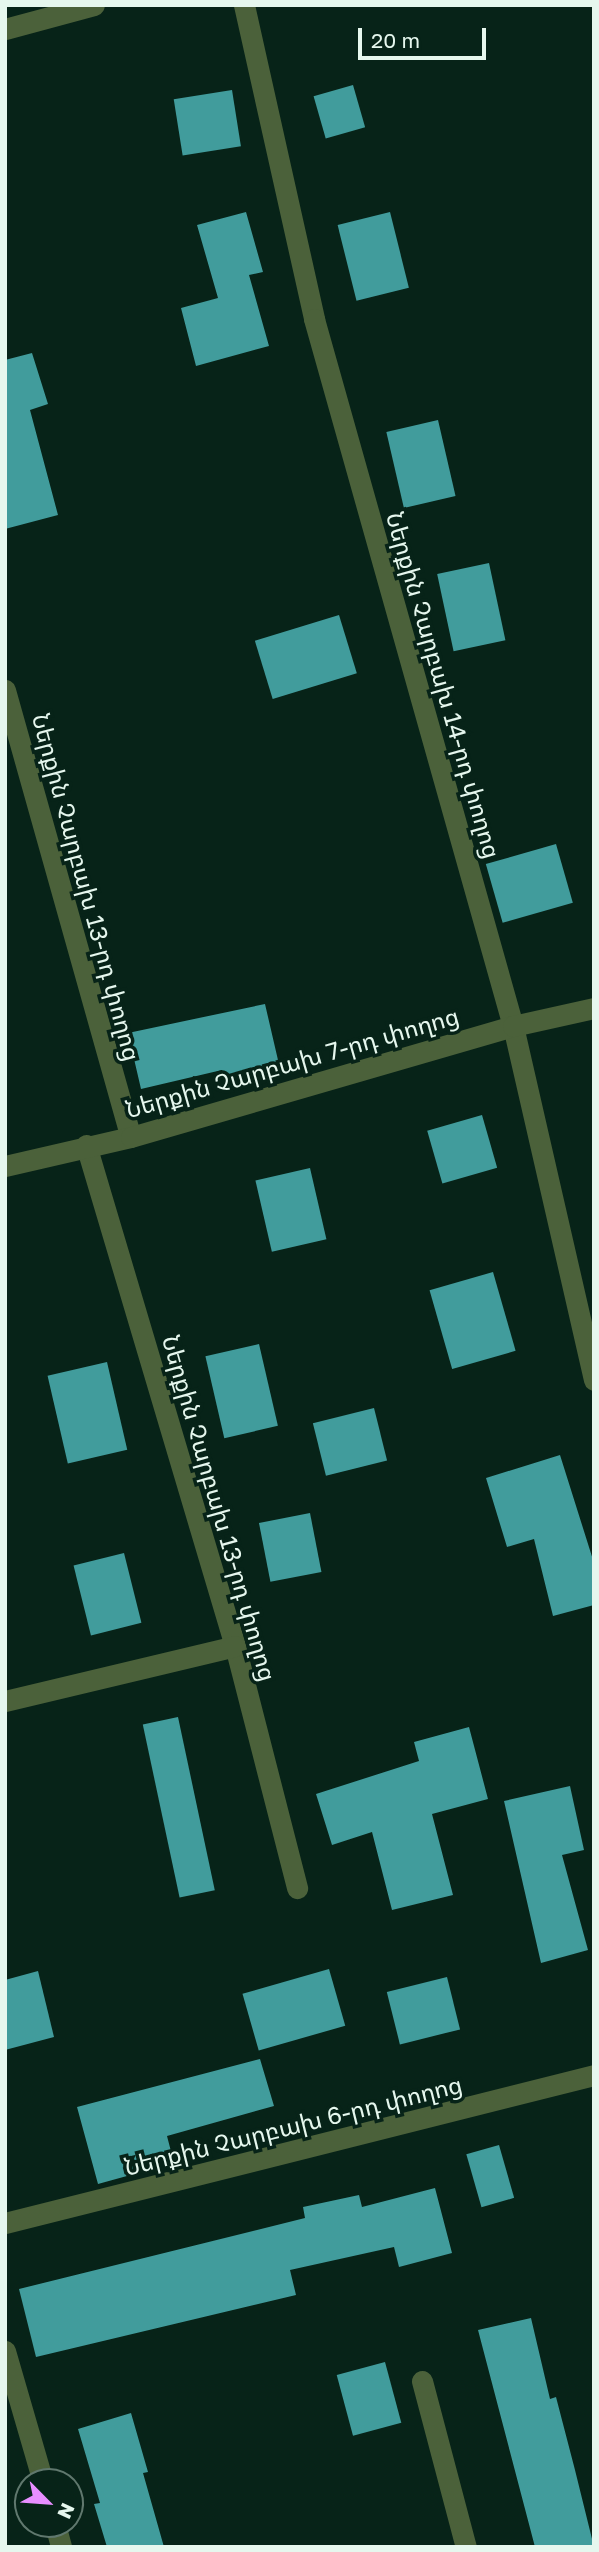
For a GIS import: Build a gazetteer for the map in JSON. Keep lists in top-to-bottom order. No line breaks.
{"streets":{"street":["Ներքին Չարբախ 14-րդ փողոց","Ներքին Չարբախ 13-րդ փողոց","Ներքին Չարբախ 7-րդ փողոց","Ներքին Չարբախ 6-րդ փողոց"]},"crossings":[["Ներքին Չարբախ 14-րդ փողոց","Ներքին Չարբախ 7-րդ փողոց"],["Ներքին Չարբախ 13-րդ փողոց","Ներքին Չարբախ 7-րդ փողոց"]],"scale_bar":"20 m","north":"bottom right"}
